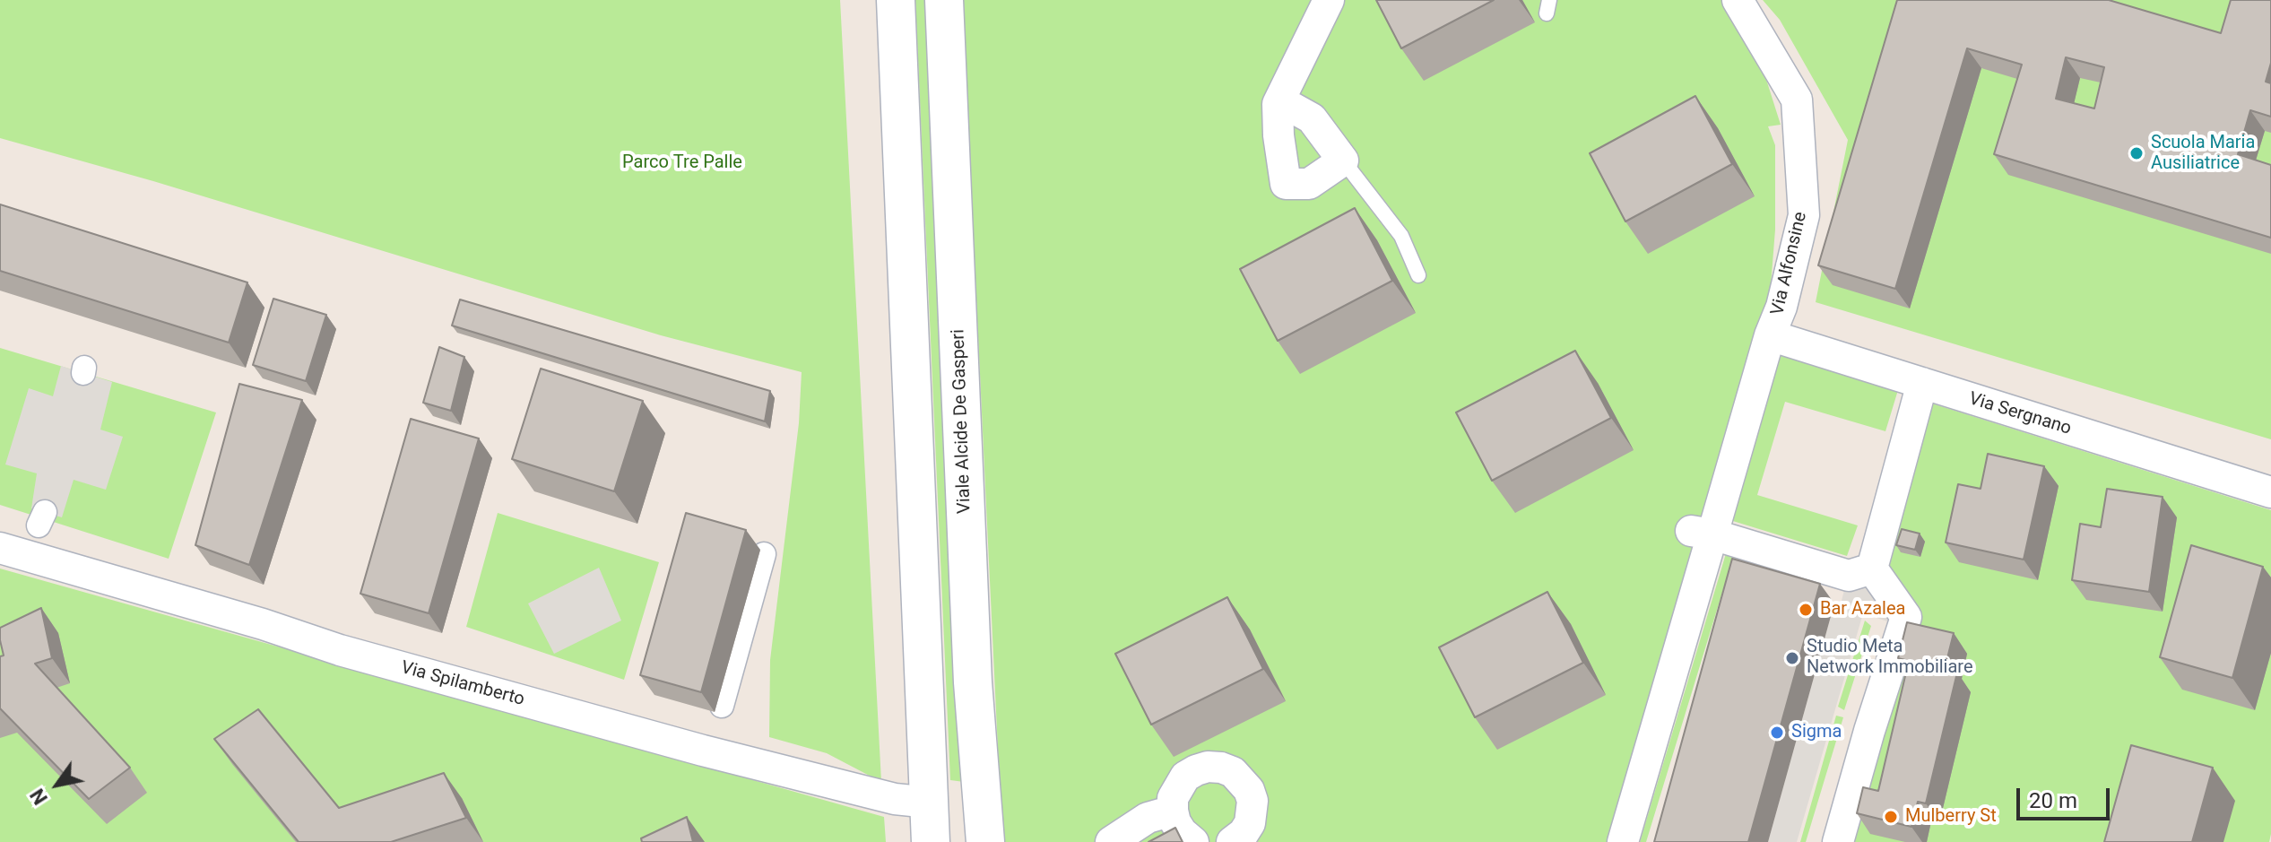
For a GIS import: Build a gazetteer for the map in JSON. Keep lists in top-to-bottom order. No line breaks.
{"streets":{"street":["Via Alfonsine","Via Sergnano","Viale Alcide De Gasperi","Via Spilamberto"]},"crossings":[["Via Alfonsine","Via Sergnano"]],"parks":["Parco Tre Palle"],"places":["Scuola Maria Ausiliatrice","Bar Azalea","Studio Meta Network Immobiliare","Sigma","Mulberry St"],"scale_bar":"20 m","north":"bottom left"}
